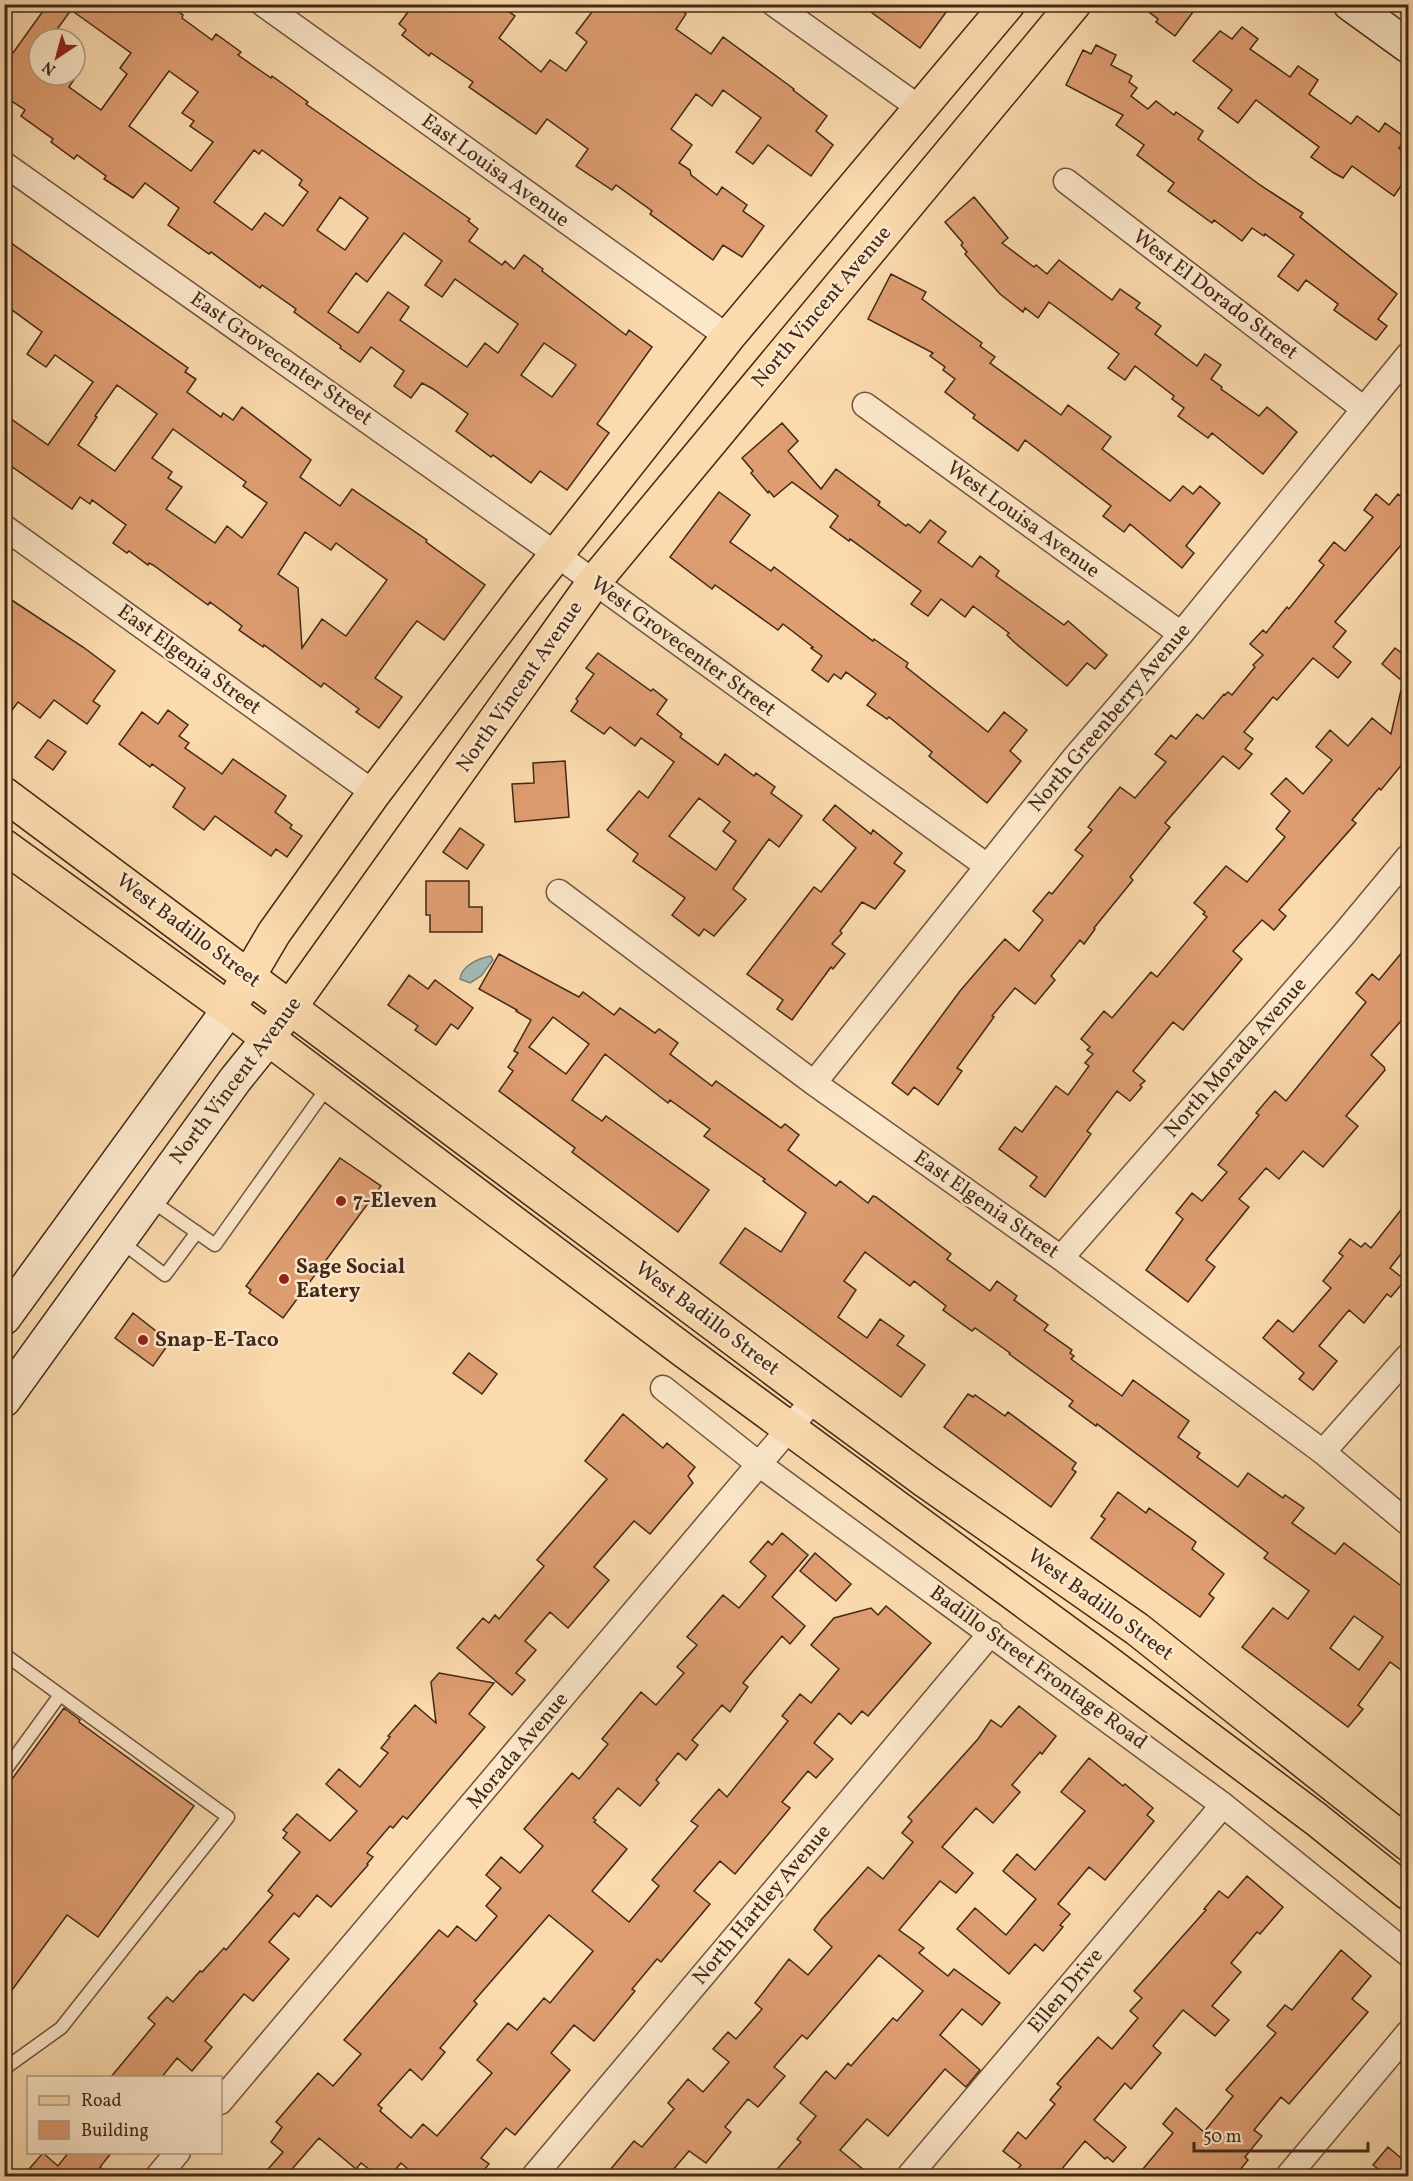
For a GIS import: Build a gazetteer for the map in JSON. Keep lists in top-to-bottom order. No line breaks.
{"streets":{"main road":["North Vincent Avenue","West Badillo Street"],"street":["East Louisa Avenue","West El Dorado Street","East Grovecenter Street","West Louisa Avenue","West Grovecenter Street","East Elgenia Street","North Greenberry Avenue","North Morada Avenue","Badillo Street Frontage Road","Morada Avenue","North Hartley Avenue","Ellen Drive"]},"crossings":[["West El Dorado Street","North Greenberry Avenue"],["North Vincent Avenue","West Grovecenter Street"],["North Vincent Avenue","West Badillo Street"],["East Grovecenter Street","West Grovecenter Street"],["West Louisa Avenue","North Greenberry Avenue"],["West Grovecenter Street","North Greenberry Avenue"],["East Elgenia Street","North Greenberry Avenue"],["East Elgenia Street","North Morada Avenue"],["West Badillo Street","Morada Avenue"],["Badillo Street Frontage Road","Morada Avenue"],["Badillo Street Frontage Road","North Hartley Avenue"],["Badillo Street Frontage Road","Ellen Drive"]],"places":["7-Eleven","Sage Social Eatery","Snap-E-Taco"],"legend":["Road","Building"],"scale_bar":"50 m","north":"bottom left"}
